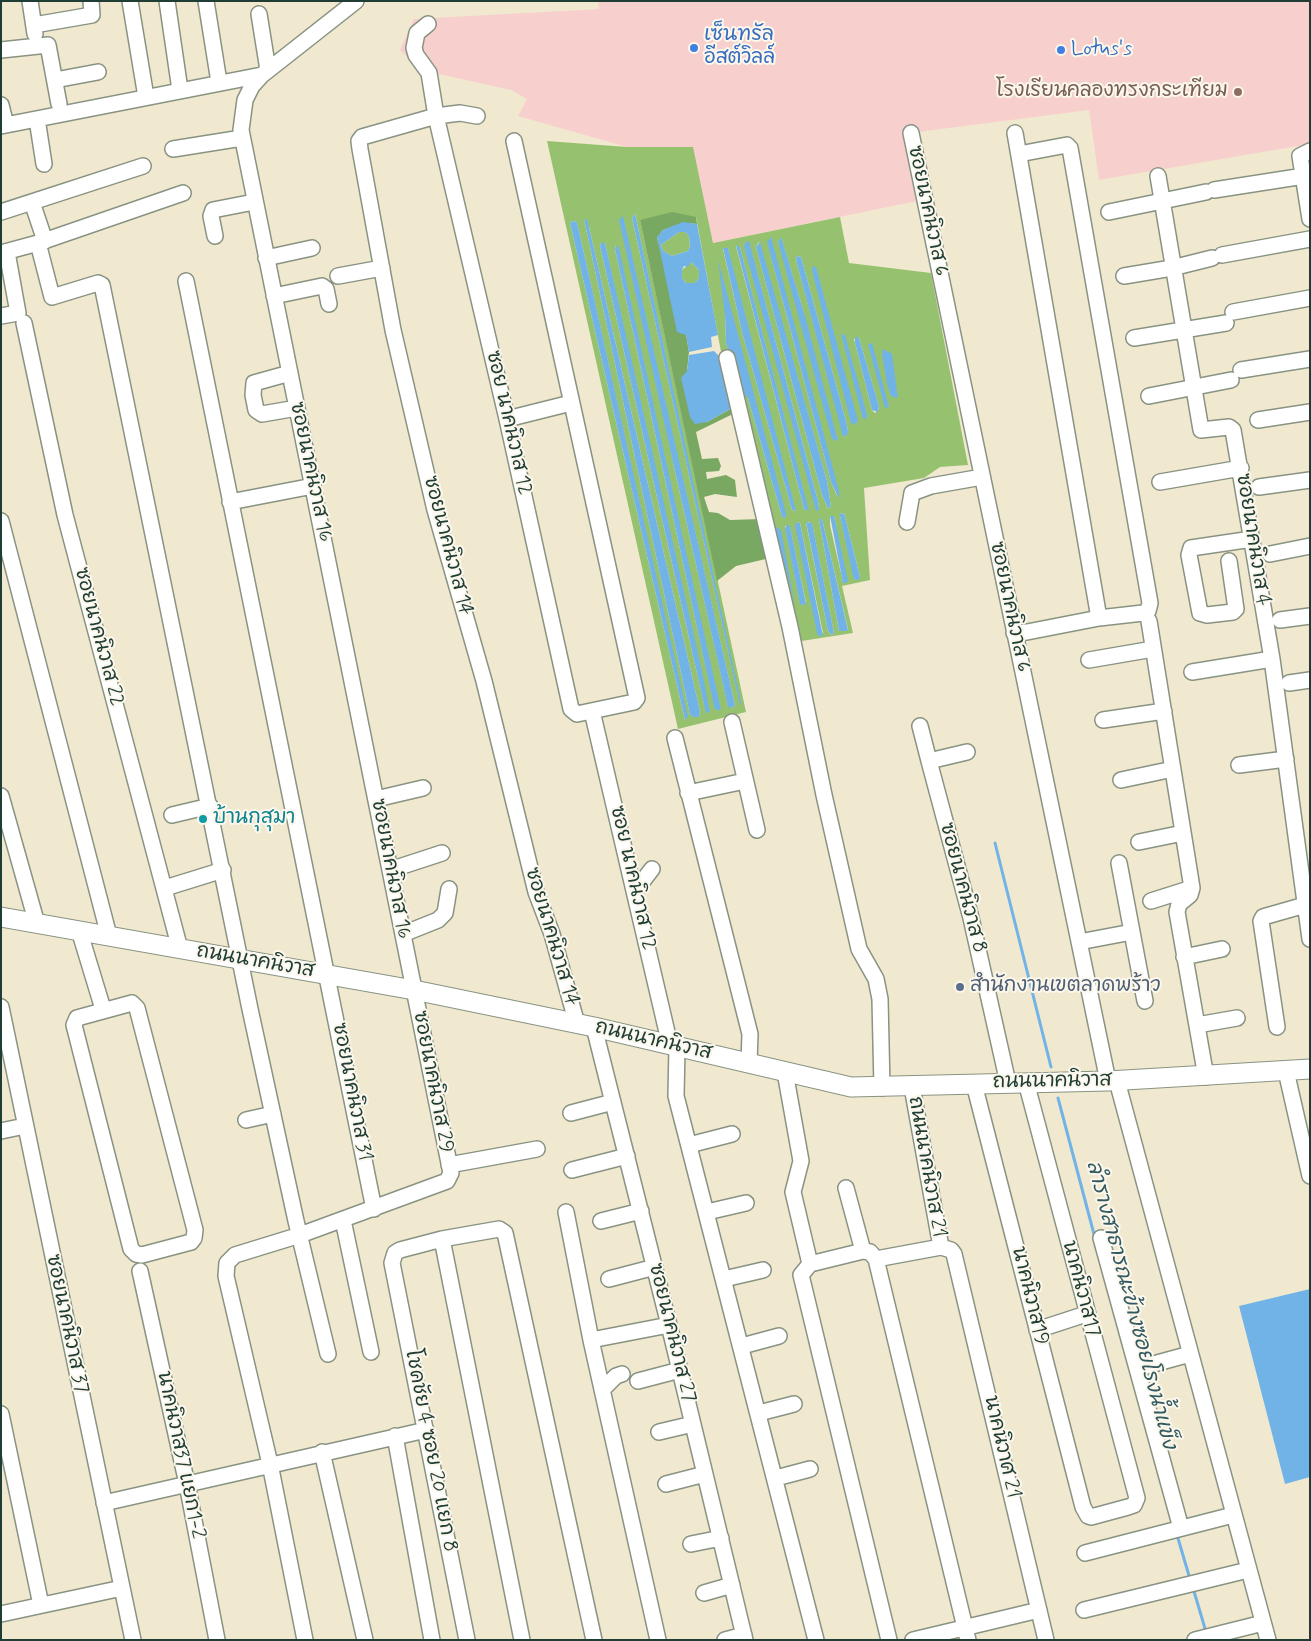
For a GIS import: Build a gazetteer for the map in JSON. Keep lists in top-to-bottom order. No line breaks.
{"streets":{"main road":["ถนนนาคนิวาส"],"street":["ซอยนาคนิวาส 6","ซอย นาคนิวาส 12","ซอยนาคนิวาส 16","ซอยนาคนิวาส 4","ซอยนาคนิวาส 14","ซอยนาคนิวาส 22","ซอยนาคนิวาส 8","ซอยนาคนิวาส 29","ซอยนาคนิวาส 31","ถนนนาคนิวาส 21","นาคนิวาส17","นาคนิวาส19","ซอยนาคนิวาส 37","ซอยนาคนิวาส 27","นาคนิวาศ 21","โชคชัย 4 ซอย 20 แยก 8","นาคนิวาส37 แยก1-2"]},"crossings":[["ซอยนาคนิวาส 6","ถนนนาคนิวาส"],["ซอย นาคนิวาส 12","ซอยนาคนิวาส 14"],["ซอย นาคนิวาส 12","ถนนนาคนิวาส"],["ซอยนาคนิวาส 16","ถนนนาคนิวาส"],["ซอยนาคนิวาส 16","ซอยนาคนิวาส 29"],["ซอยนาคนิวาส 14","ถนนนาคนิวาส"],["ซอยนาคนิวาส 14","ซอยนาคนิวาส 27"],["ซอยนาคนิวาส 22","ถนนนาคนิวาส"],["ซอยนาคนิวาส 8","ถนนนาคนิวาส"],["ซอยนาคนิวาส 8","นาคนิวาส17"],["ถนนนาคนิวาส","ซอยนาคนิวาส 29"],["ถนนนาคนิวาส","ซอยนาคนิวาส 31"],["ถนนนาคนิวาส","ถนนนาคนิวาส 21"],["ถนนนาคนิวาส","นาคนิวาส17"],["ถนนนาคนิวาส","นาคนิวาส19"],["ถนนนาคนิวาส","ซอยนาคนิวาส 27"],["ถนนนาคนิวาส 21","นาคนิวาศ 21"],["นาคนิวาส17","นาคนิวาส19"]],"water":["ลำรางสาธารณะข้างซอยโรงน้ำแข็ง"],"places":["เซ็นทรัล อีสต์วิลล์","Lotus's","โรงเรียนคลองทรงกระเทียม","บ้านกุสุมา","สำนักงานเขตลาดพร้าว"]}
